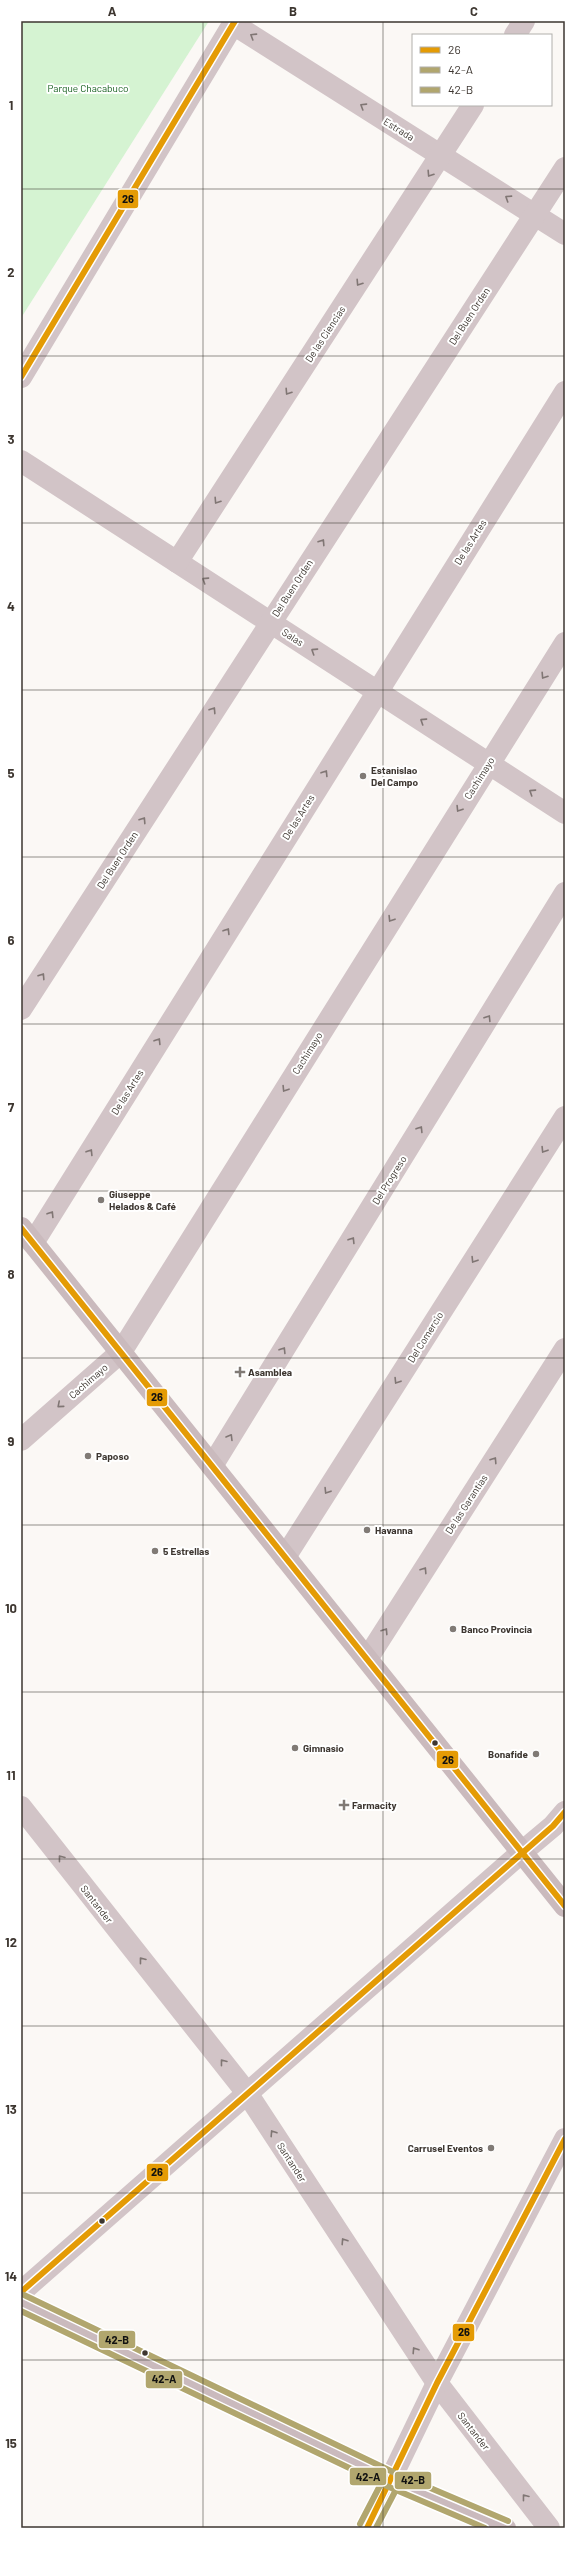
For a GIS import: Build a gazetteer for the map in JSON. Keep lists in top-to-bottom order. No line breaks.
{"streets":{"street":["Estrada","Del Buen Orden","De las Ciencias","De las Artes","Salas","Cachimayo","Del Progreso","Del Comercio","De las Garantías","Santander"]},"crossings":[["Estrada","Del Buen Orden"],["Estrada","De las Ciencias"],["Del Buen Orden","Salas"],["De las Ciencias","Salas"],["De las Artes","Salas"],["Salas","Cachimayo"]],"one_way":["Estrada","Del Buen Orden","De las Ciencias","De las Artes","Salas","Cachimayo","Del Progreso","Del Comercio","De las Garantías","Santander"],"parks":["Parque Chacabuco"],"places":{"other":["Estanislao Del Campo","Giuseppe Helados & Café","Paposo","Havanna","5 Estrellas","Banco Provincia","Gimnasio","Bonafide","Carrusel Eventos"],"health":["Asamblea","Farmacity"]},"lines":["transit line 26","transit line 42-B","transit line 42-A"],"legend":["26","42-A","42-B"],"grid":{"columns":["A","B","C"],"rows":["1","2","3","4","5","6","7","8","9","10","11","12","13","14","15"]}}
